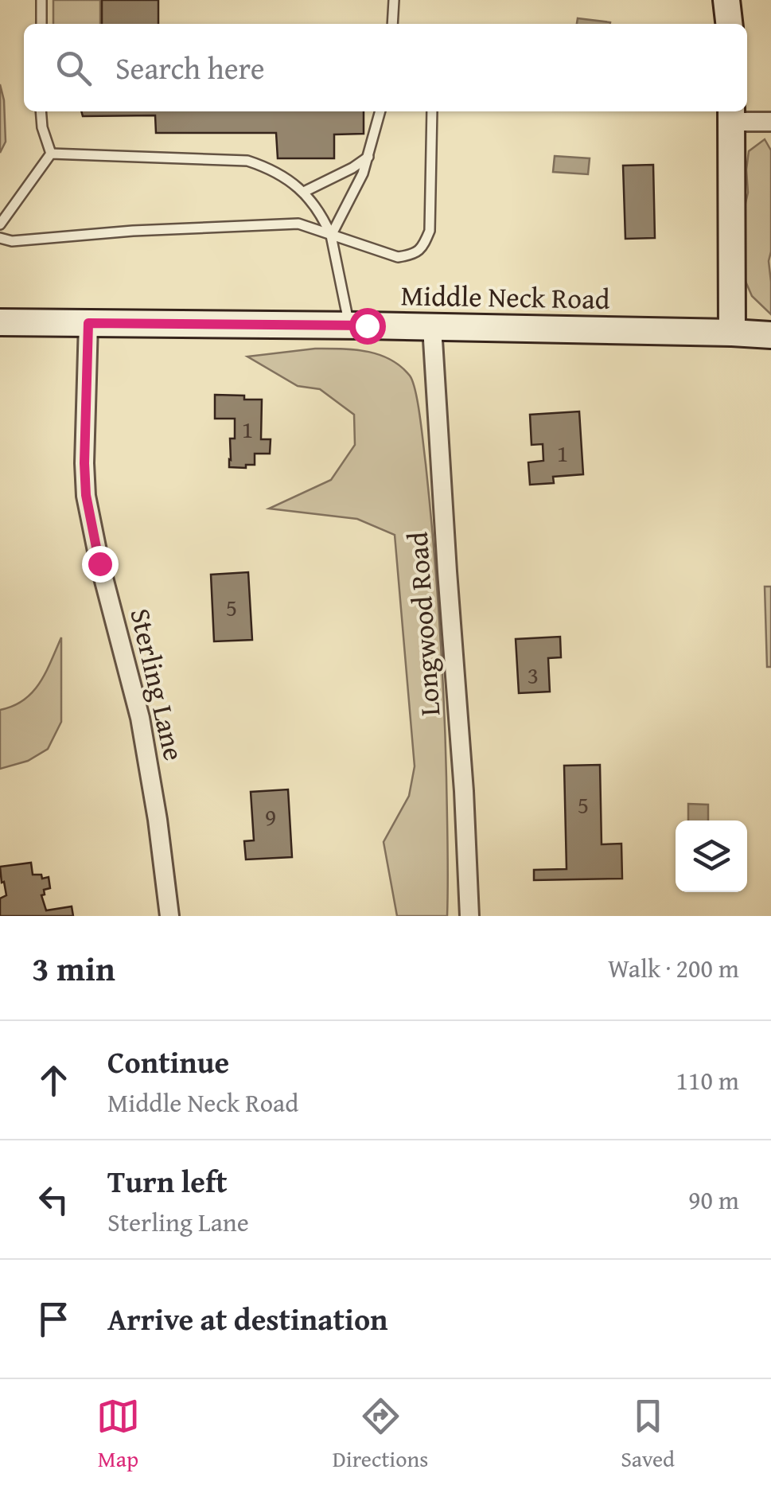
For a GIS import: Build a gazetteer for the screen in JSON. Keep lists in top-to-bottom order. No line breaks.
{"streets":{"main road":["Middle Neck Road"],"street":["Longwood Road","Sterling Lane"]},"crossings":[["Middle Neck Road","Longwood Road"],["Middle Neck Road","Sterling Lane"]],"house_numbers":["1","1","5","3","5","9"],"page":{"search":"Search here","heading":["3 min","Walk · 200 m"],"list":[["Continue","Middle Neck Road","110 m"],["Turn left","Sterling Lane","90 m"],"Arrive at destination"],"nav":["Map","Directions","Saved"]}}
